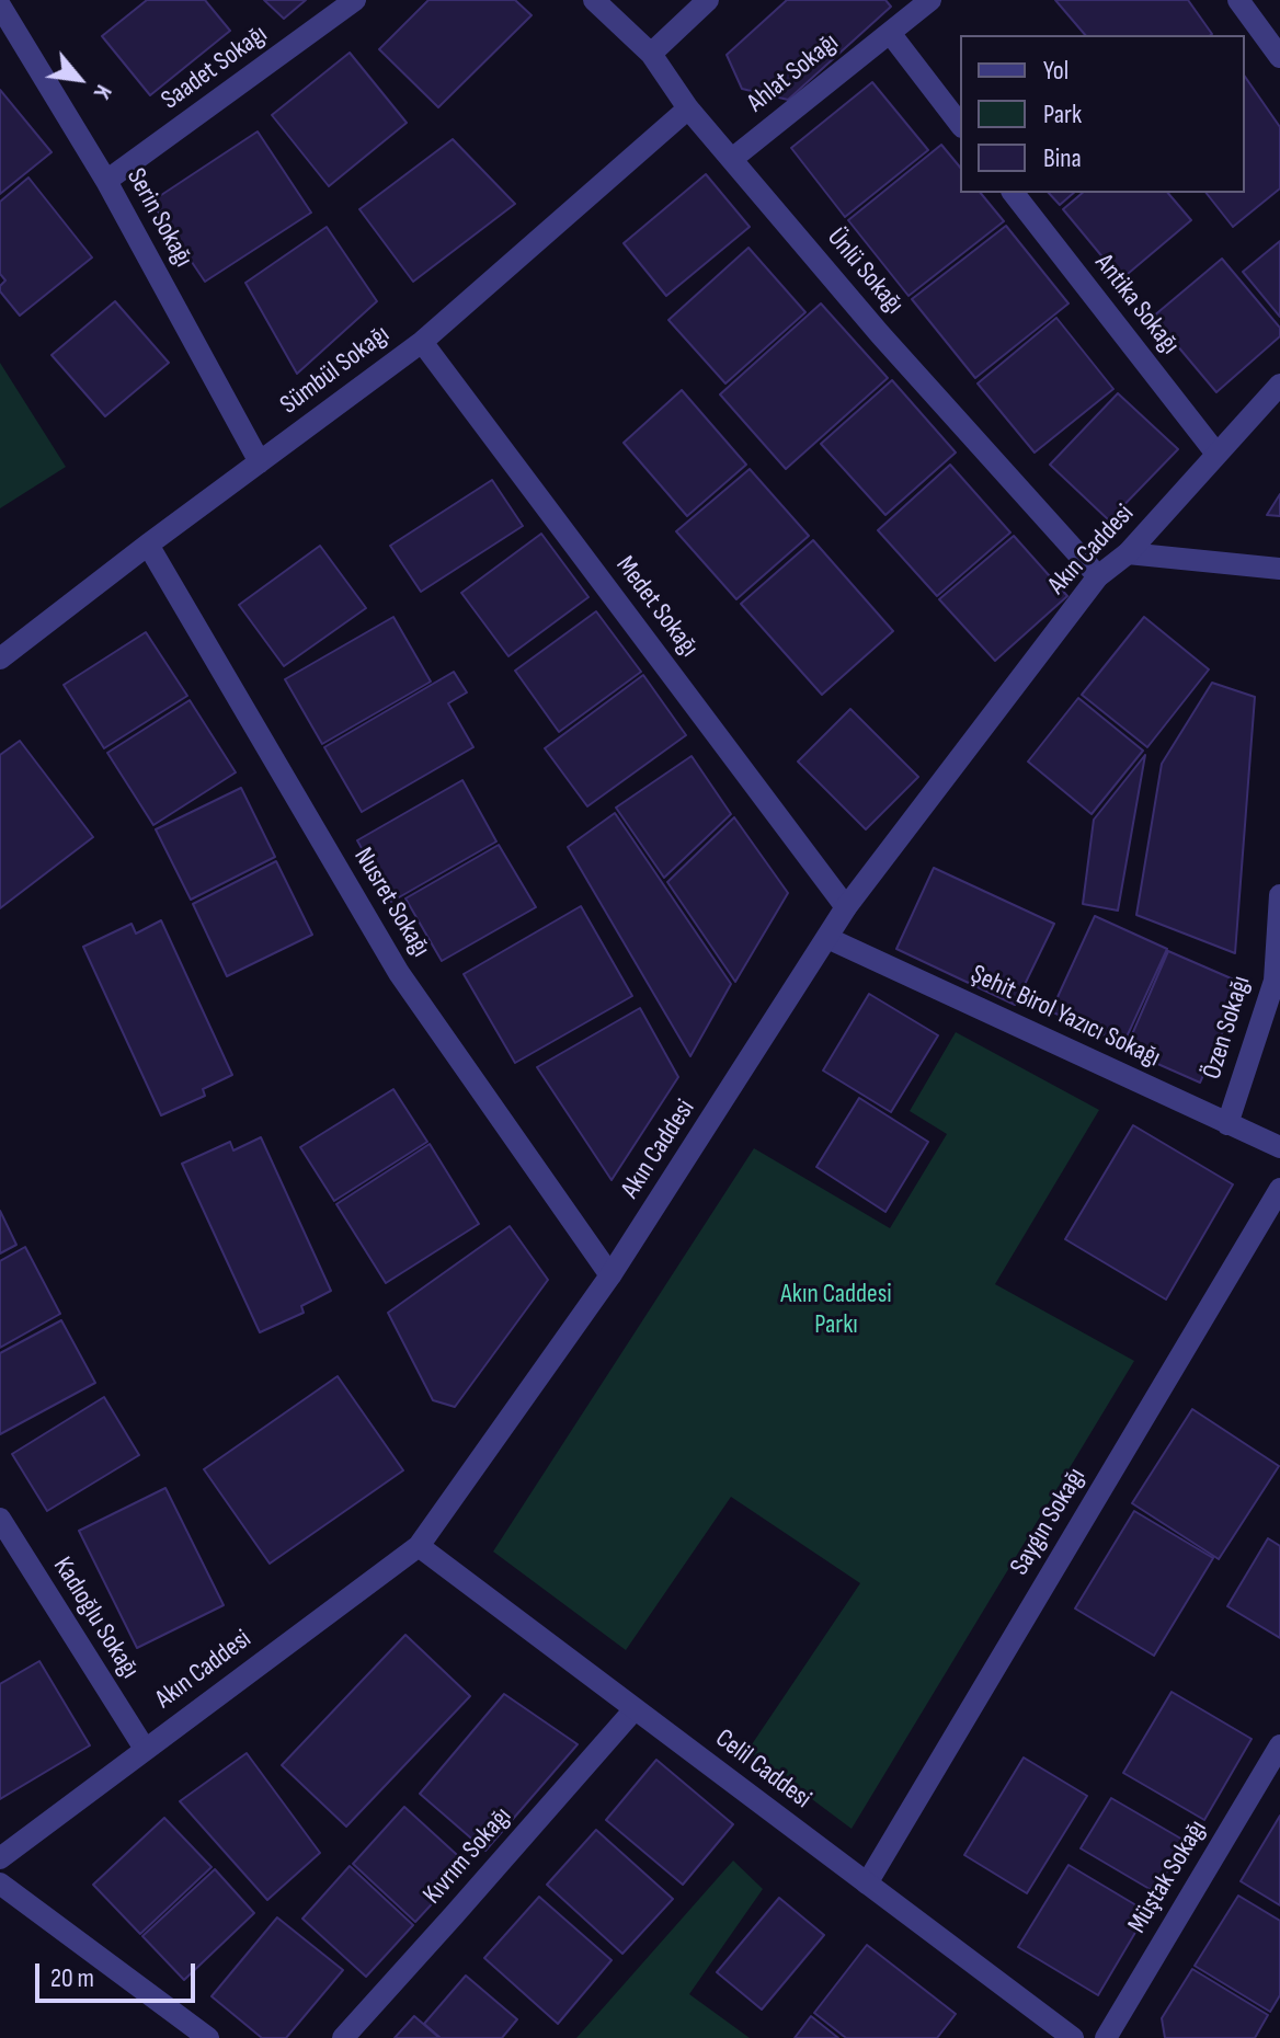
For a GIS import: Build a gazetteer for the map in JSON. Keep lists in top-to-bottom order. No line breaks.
{"streets":{"street":["Saadet Sokağı","Ahlat Sokağı","Serin Sokağı","Ünlü Sokağı","Antika Sokağı","Sümbül Sokağı","Akın Caddesi","Medet Sokağı","Nusret Sokağı","Şehit Birol Yazıcı Sokağı","Özen Sokağı","Saygın Sokağı","Kadıoğlu Sokağı","Celil Caddesi","Kıvrım Sokağı","Müştak Sokağı"]},"crossings":[["Saadet Sokağı","Serin Sokağı"],["Ahlat Sokağı","Ünlü Sokağı"],["Serin Sokağı","Sümbül Sokağı"],["Ünlü Sokağı","Sümbül Sokağı"],["Ünlü Sokağı","Akın Caddesi"],["Antika Sokağı","Akın Caddesi"],["Sümbül Sokağı","Medet Sokağı"],["Sümbül Sokağı","Nusret Sokağı"],["Akın Caddesi","Medet Sokağı"],["Akın Caddesi","Nusret Sokağı"],["Akın Caddesi","Şehit Birol Yazıcı Sokağı"],["Akın Caddesi","Kadıoğlu Sokağı"],["Akın Caddesi","Celil Caddesi"],["Şehit Birol Yazıcı Sokağı","Özen Sokağı"],["Saygın Sokağı","Celil Caddesi"],["Celil Caddesi","Kıvrım Sokağı"]],"parks":["Akın Caddesi Parkı"],"legend":["Yol","Park","Bina"],"scale_bar":"20 m","north":"bottom right"}
